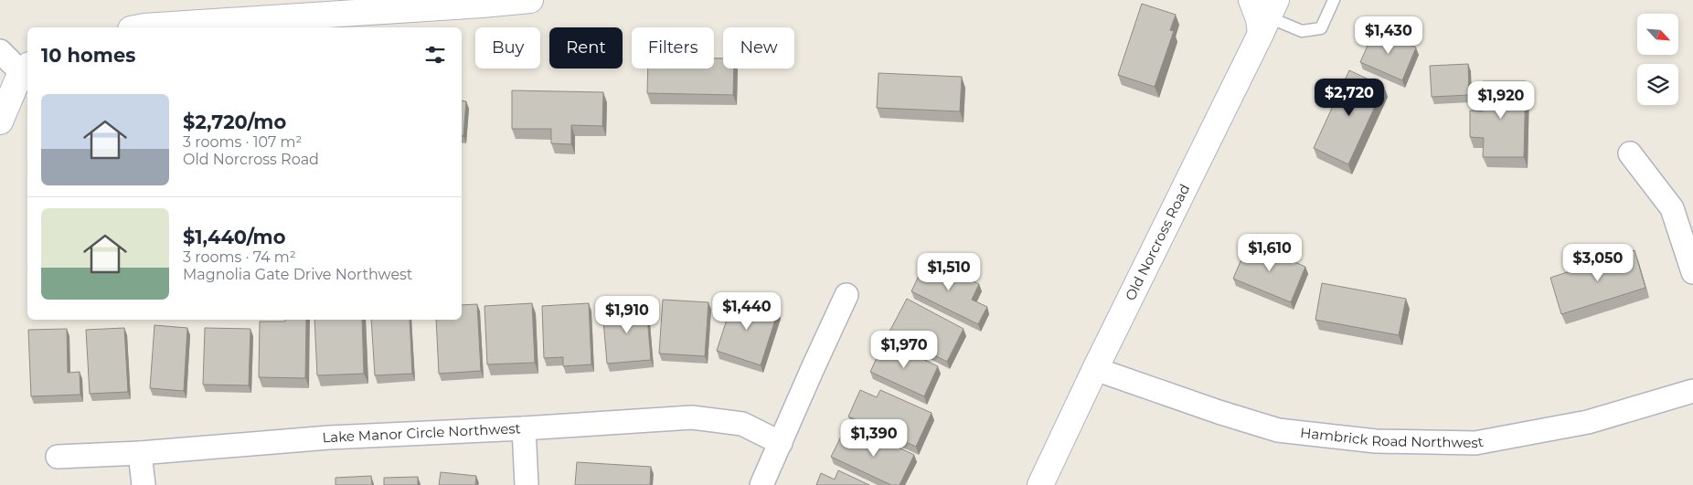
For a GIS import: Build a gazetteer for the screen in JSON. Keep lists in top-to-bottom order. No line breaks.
{"streets":{"street":["Old Norcross Road","Lake Manor Circle Northwest","Hambrick Road Northwest"]},"crossings":[["Old Norcross Road","Hambrick Road Northwest"]],"north":"bottom right","page":{"price":["$1,430","$2,720","$1,920","$1,610","$3,050","$1,510","$1,440","$1,910","$1,970","$1,390"],"chip":["Buy","Rent","Filters","New"],"heading":"10 homes","list":[{"name":"$2,720/mo","note":"3 rooms · 107 m² · Old Norcross Road"},{"name":"$1,440/mo","note":"3 rooms · 74 m² · Magnolia Gate Drive Northwest"}]}}
